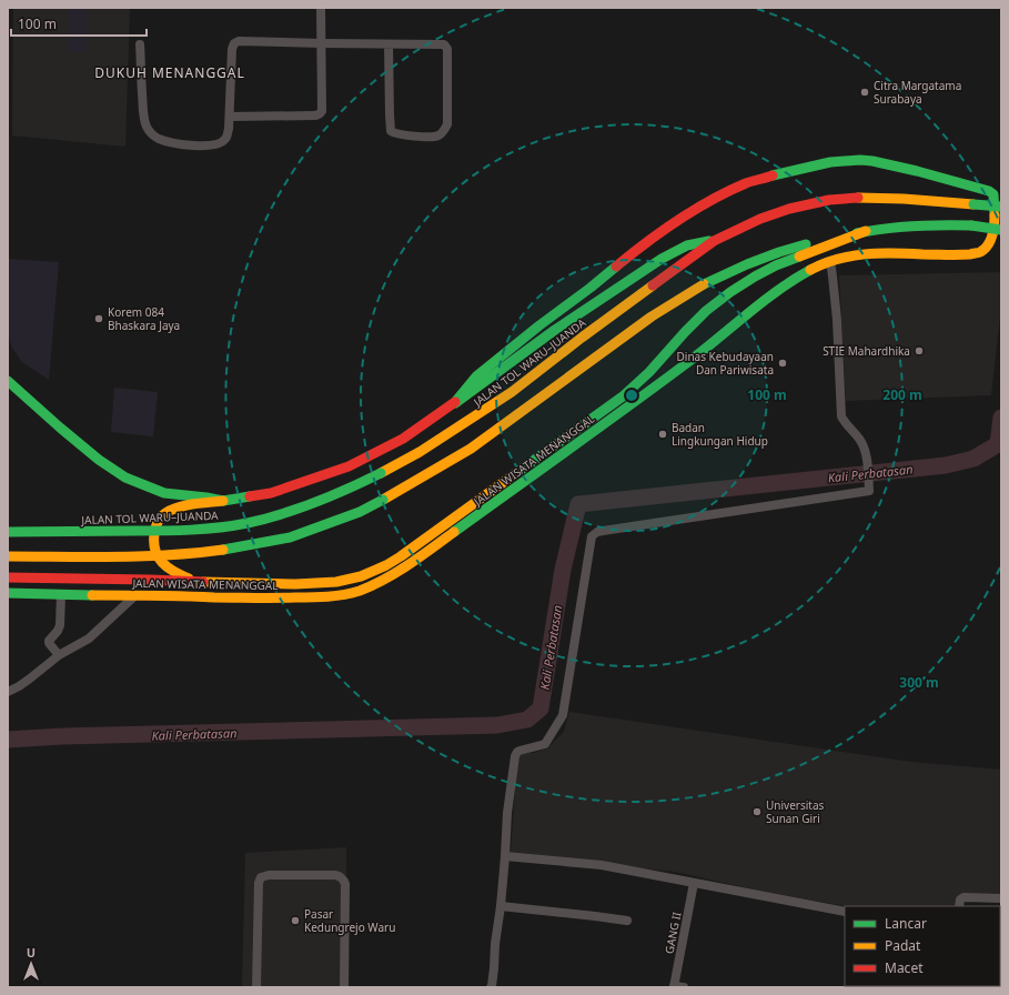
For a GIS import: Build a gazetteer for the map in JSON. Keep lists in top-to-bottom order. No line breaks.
{"streets":{"main road":["JALAN TOL WARU–JUANDA","JALAN WISATA MENANGGAL"],"street":["GANG II"]},"districts":["DUKUH MENANGGAL"],"water":["Kali Perbatasan"],"places":["Citra Margatama Surabaya","Korem 084 Bhaskara Jaya","STIE Mahardhika","Dinas Kebudayaan Dan Pariwisata","Badan Lingkungan Hidup","Universitas Sunan Giri","Pasar Kedungrejo Waru"],"legend":["Lancar","Padat","Macet"],"scale_bar":"100 m","north":"top","rings":["100 m","200 m","300 m"]}
